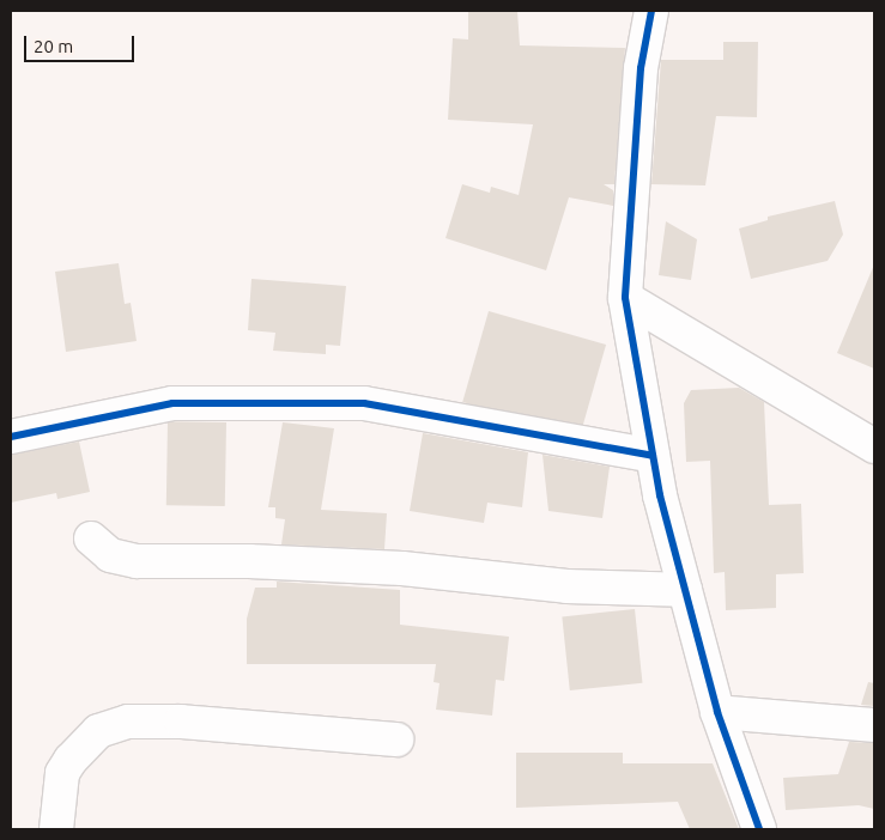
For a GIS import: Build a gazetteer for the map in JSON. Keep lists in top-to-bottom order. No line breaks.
{"scale_bar":"20 m"}
